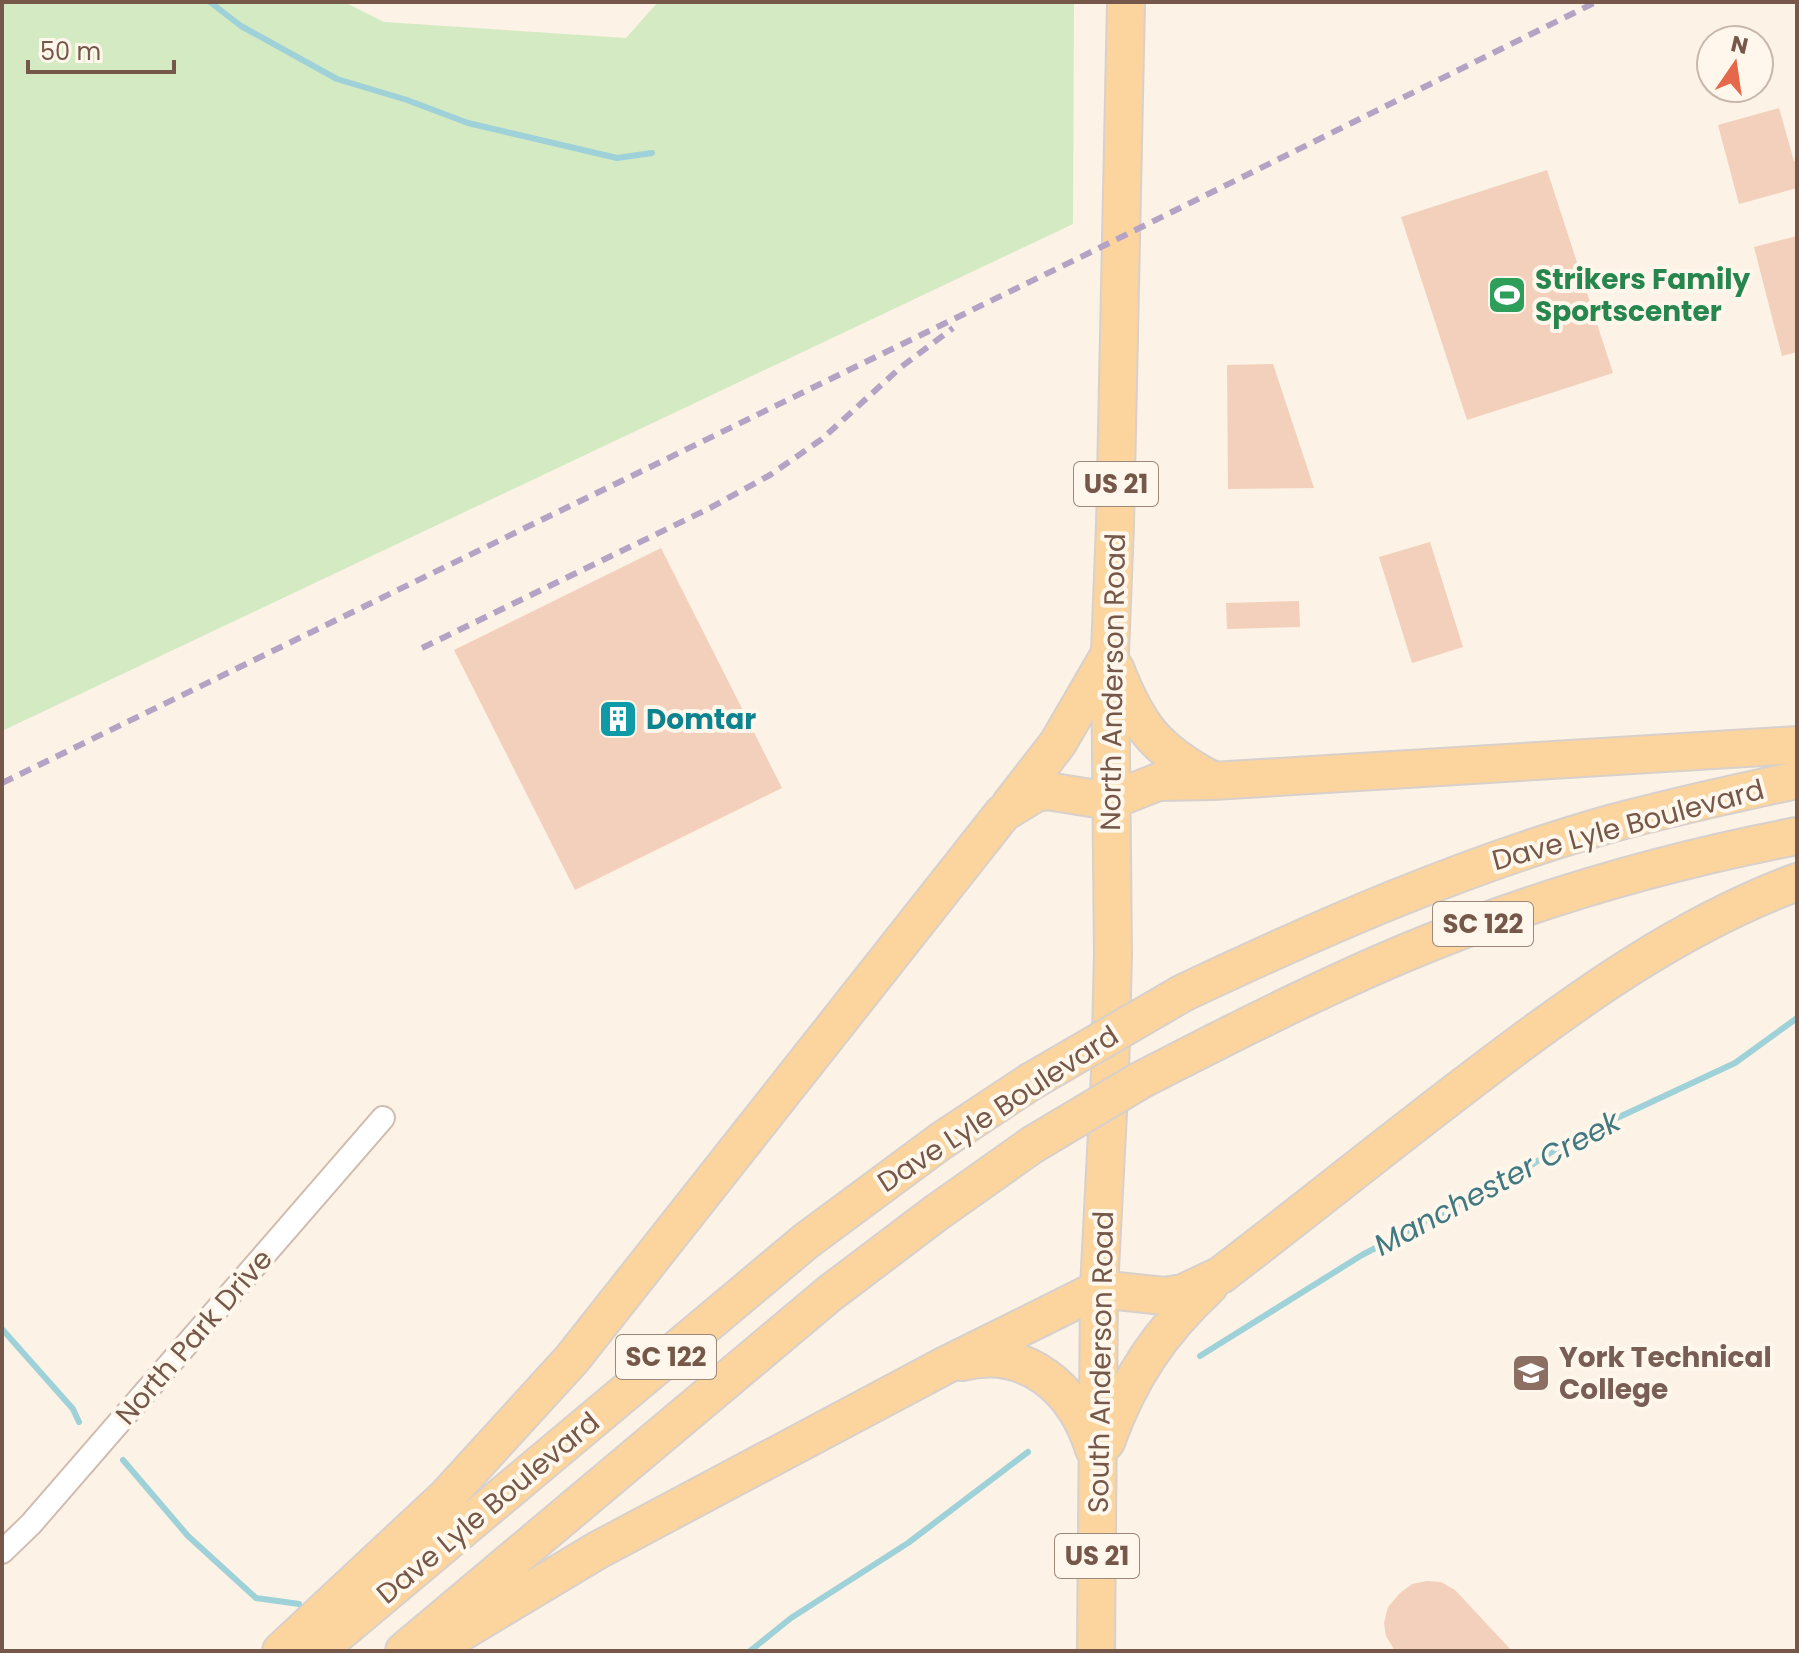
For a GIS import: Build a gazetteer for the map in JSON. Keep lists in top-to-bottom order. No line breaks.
{"streets":{"main road":["US 21","North Anderson Road","Dave Lyle Boulevard","SC 122","South Anderson Road"],"street":["North Park Drive"]},"crossings":[["North Anderson Road","South Anderson Road"]],"water":["Manchester Creek"],"places":{"sports":["Strikers Family Sportscenter"],"building":["Domtar"],"school or university":["York Technical College"]},"scale_bar":"50 m","north":"top"}
